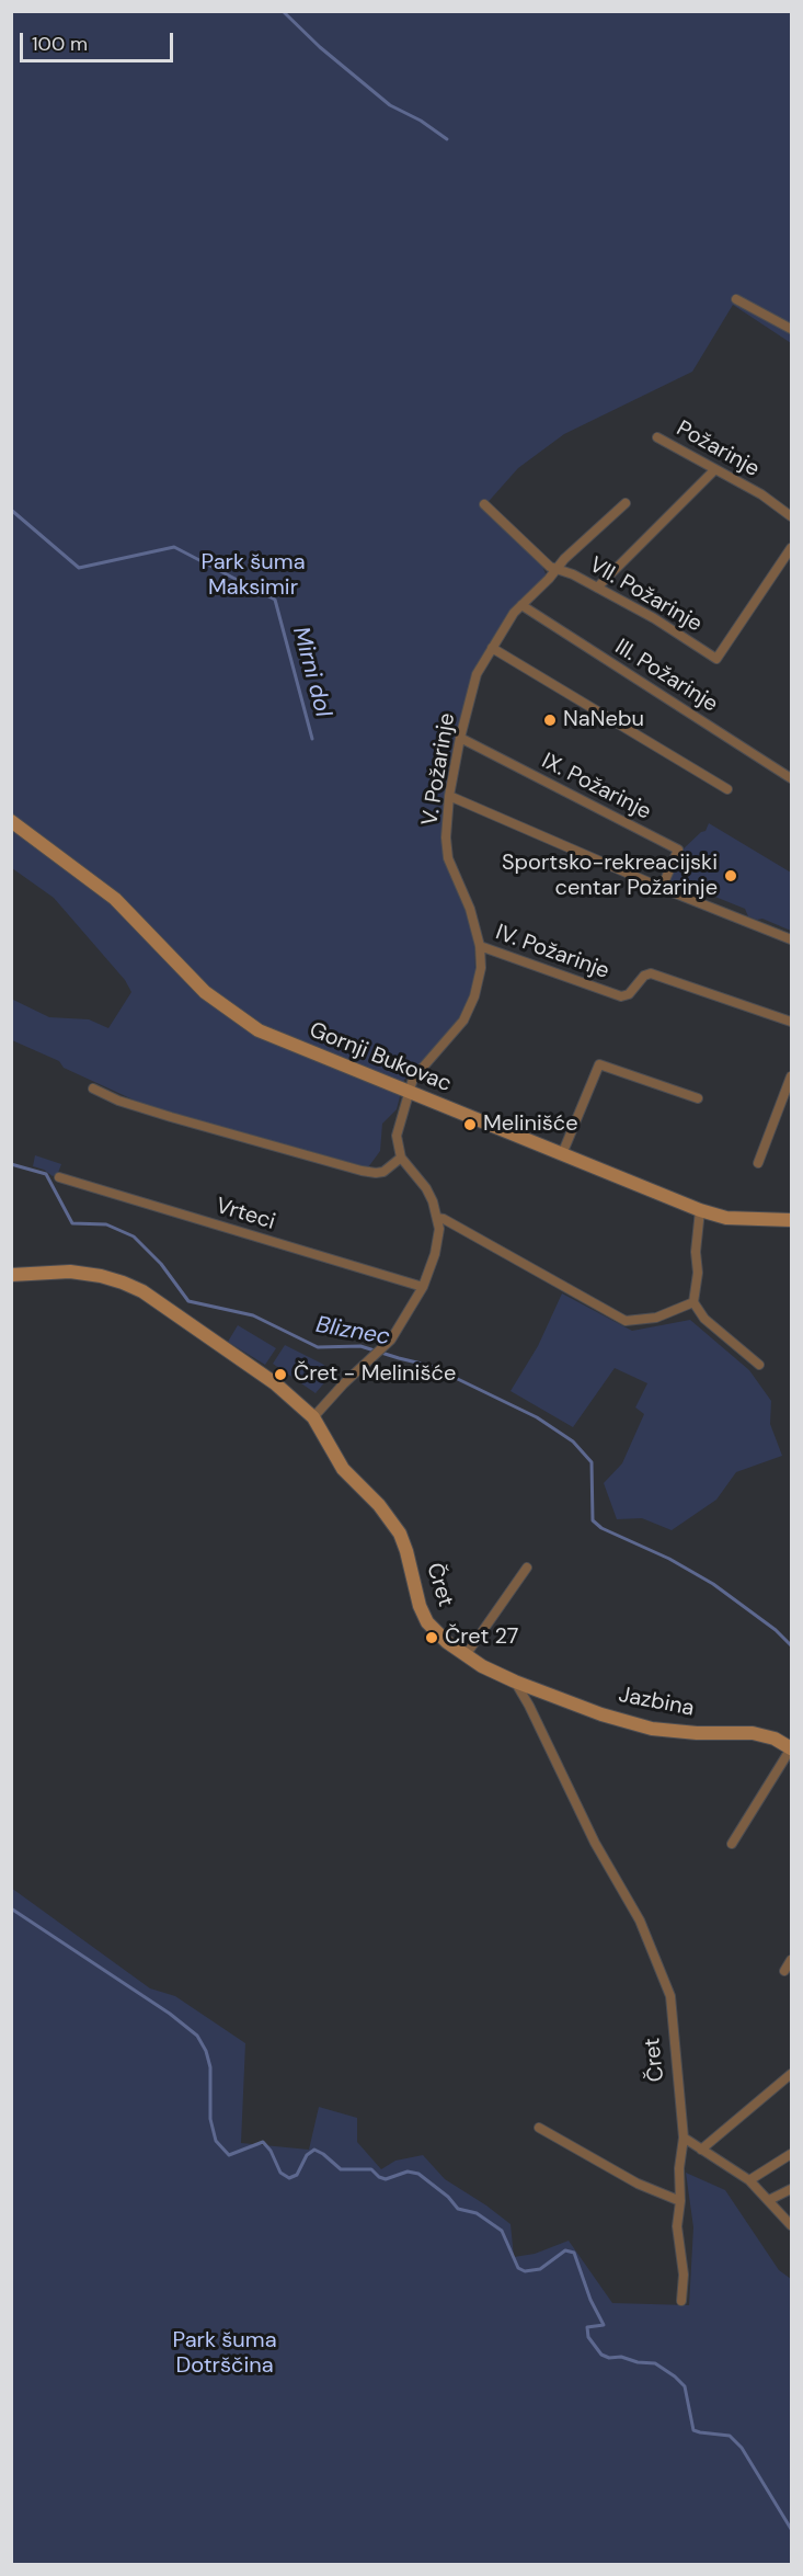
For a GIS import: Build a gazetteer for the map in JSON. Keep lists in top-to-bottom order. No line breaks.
{"streets":{"street":["Požarinje","VII. Požarinje","III. Požarinje","V. Požarinje","IX. Požarinje","IV. Požarinje","Gornji Bukovac","Vrteci","Čret","Jazbina"]},"crossings":[["VII. Požarinje","V. Požarinje"],["III. Požarinje","V. Požarinje"],["V. Požarinje","IX. Požarinje"],["V. Požarinje","IV. Požarinje"],["V. Požarinje","Gornji Bukovac"],["Čret","Jazbina"]],"water":["Mirni dol","Bliznec"],"parks":["Park šuma Maksimir","Park šuma Dotrščina"],"places":["NaNebu","Sportsko-rekreacijski centar Požarinje","Melinišće","Čret - Melinišće","Čret 27"],"scale_bar":"100 m"}
